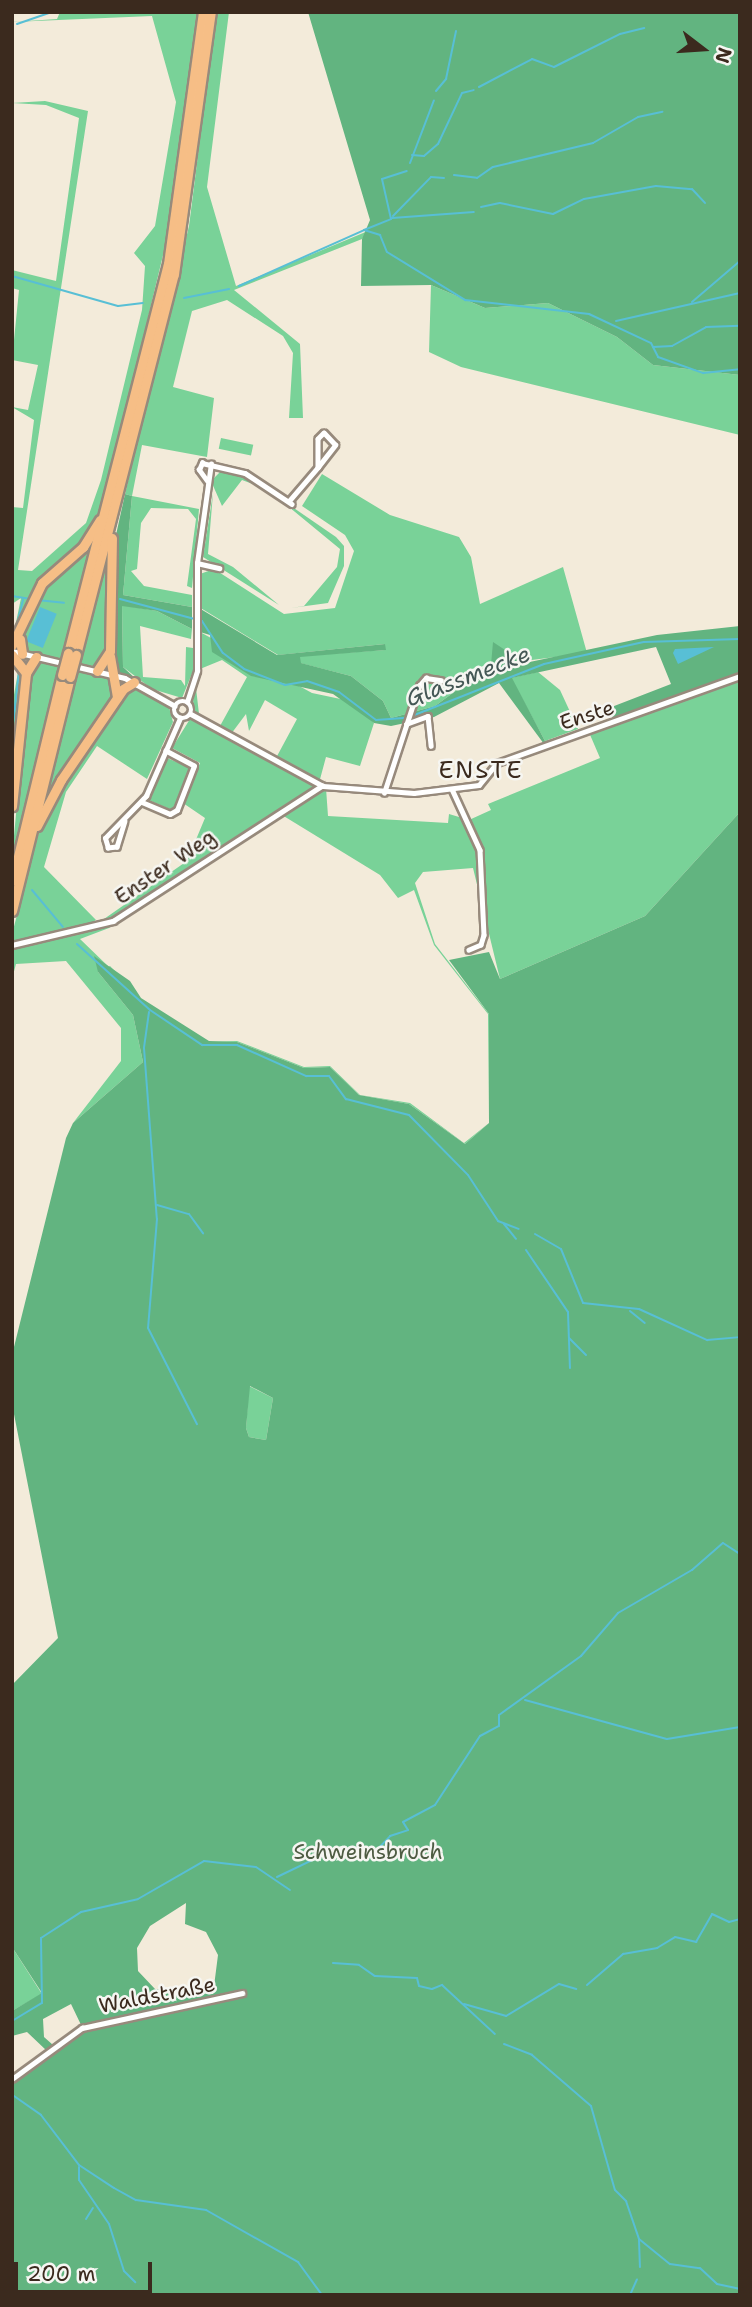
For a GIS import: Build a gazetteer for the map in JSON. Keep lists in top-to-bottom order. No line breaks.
{"streets":{"street":["Enste","Enster Weg","Waldstraße"]},"crossings":[["Enste","Enster Weg"]],"districts":["ENSTE"],"water":["Glassmecke"],"parks":["Schweinsbruch"],"scale_bar":"200 m","north":"right"}
